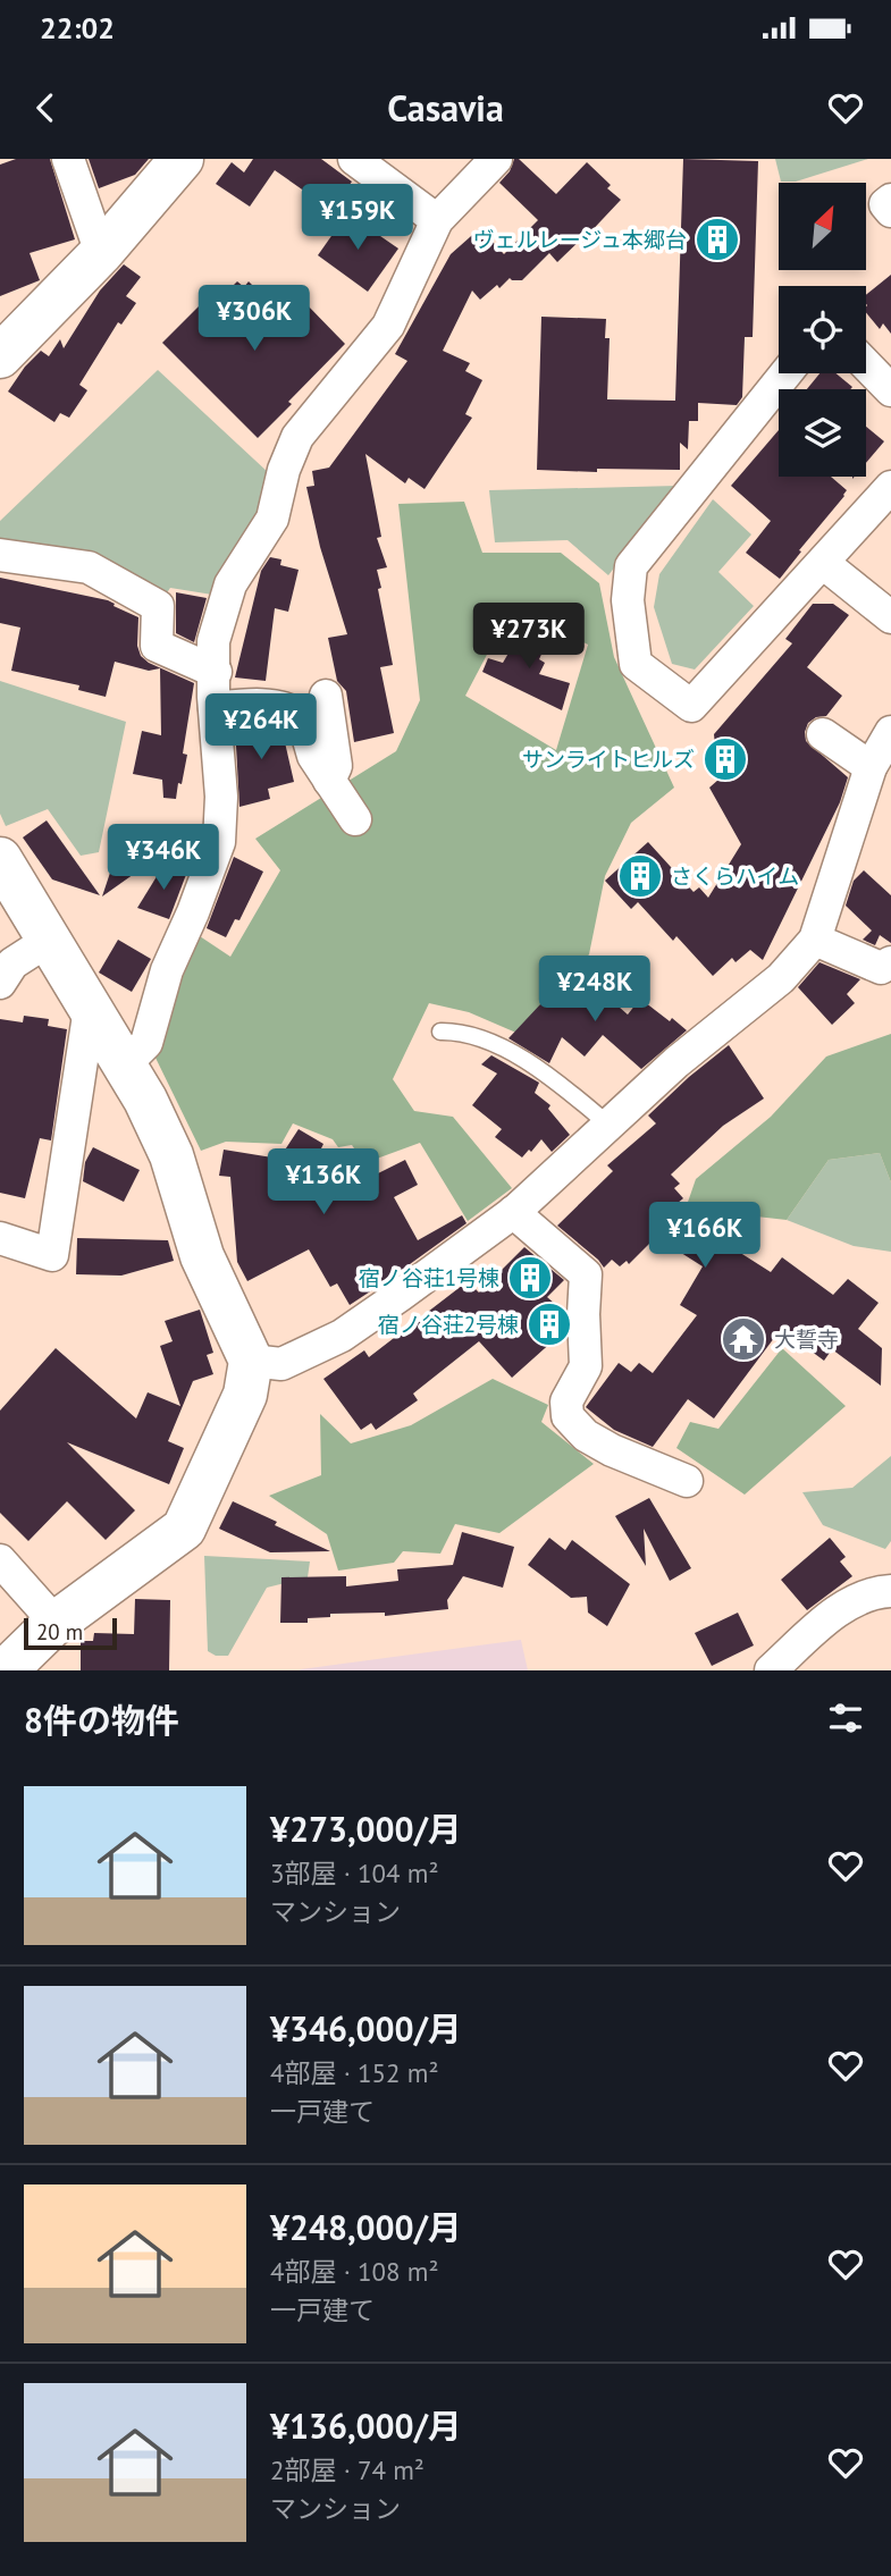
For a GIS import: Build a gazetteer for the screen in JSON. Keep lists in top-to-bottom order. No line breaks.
{"places":{"building":["ヴェルレージュ本郷台","サンライトヒルズ","さくらハイム","宿ノ谷荘1号棟","宿ノ谷荘2号棟"],"temple":["大誓寺"]},"scale_bar":"20 m","north":"top right","page":{"status":"22:02","header":"Casavia","price":["¥159K","¥306K","¥273K","¥264K","¥346K","¥248K","¥136K","¥166K"],"scale":"20 m","heading":"8件の物件","list":[{"name":"¥273,000/月","note":"3部屋 · 104 m² · マンション"},{"name":"¥346,000/月","note":"4部屋 · 152 m² · 一戸建て"},{"name":"¥248,000/月","note":"4部屋 · 108 m² · 一戸建て"},{"name":"¥136,000/月","note":"2部屋 · 74 m² · マンション"}]}}
